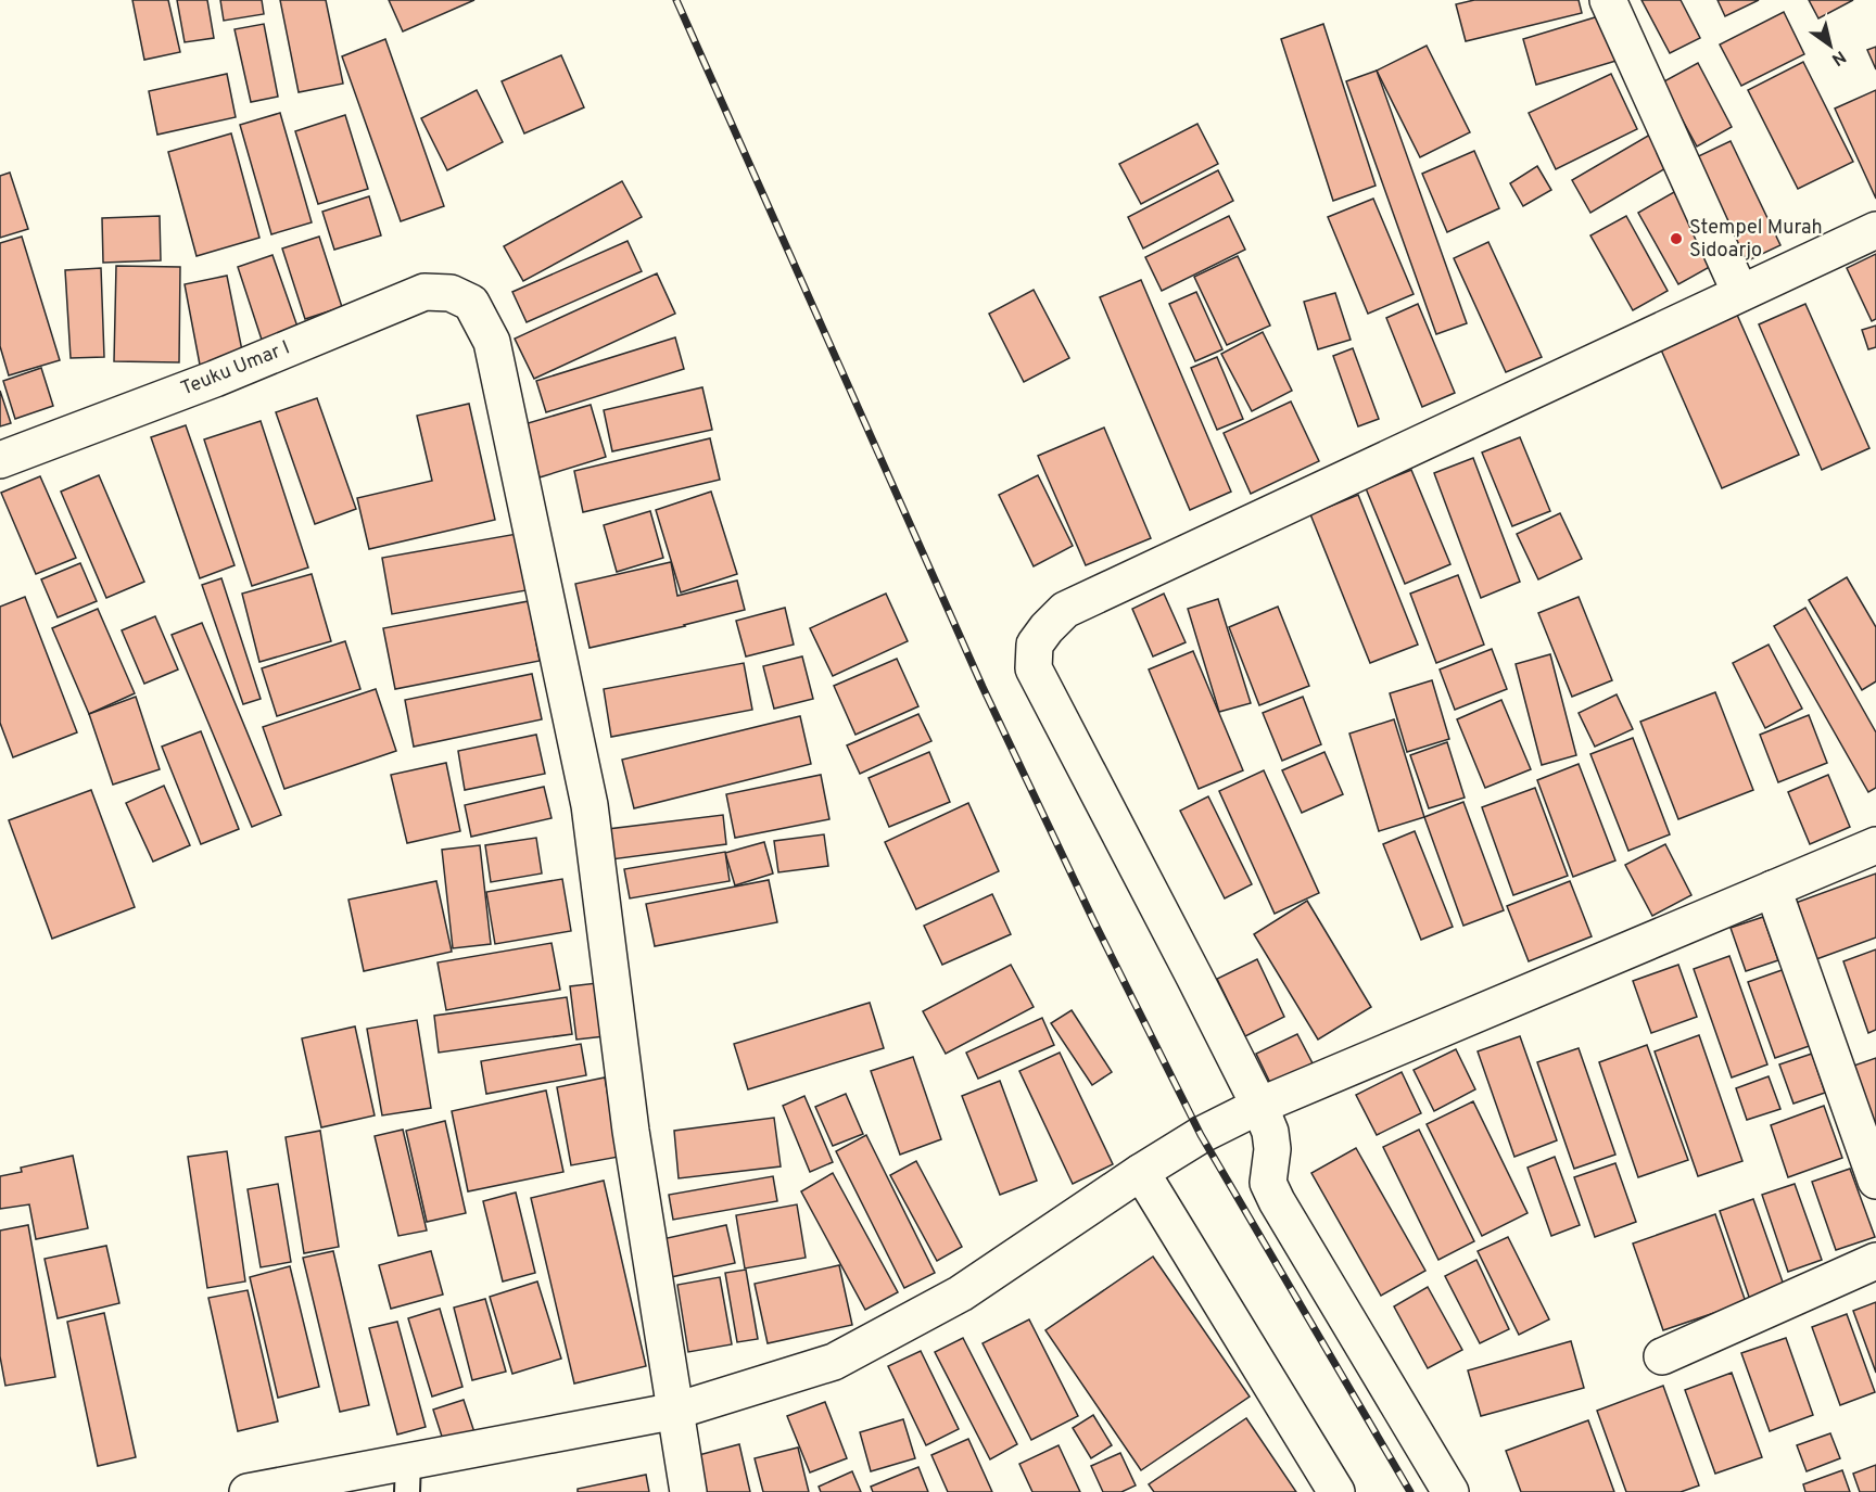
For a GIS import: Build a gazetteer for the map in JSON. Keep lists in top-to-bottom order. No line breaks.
{"streets":{"street":["Teuku Umar I"]},"places":["Stempel Murah Sidoarjo"],"north":"bottom right"}
